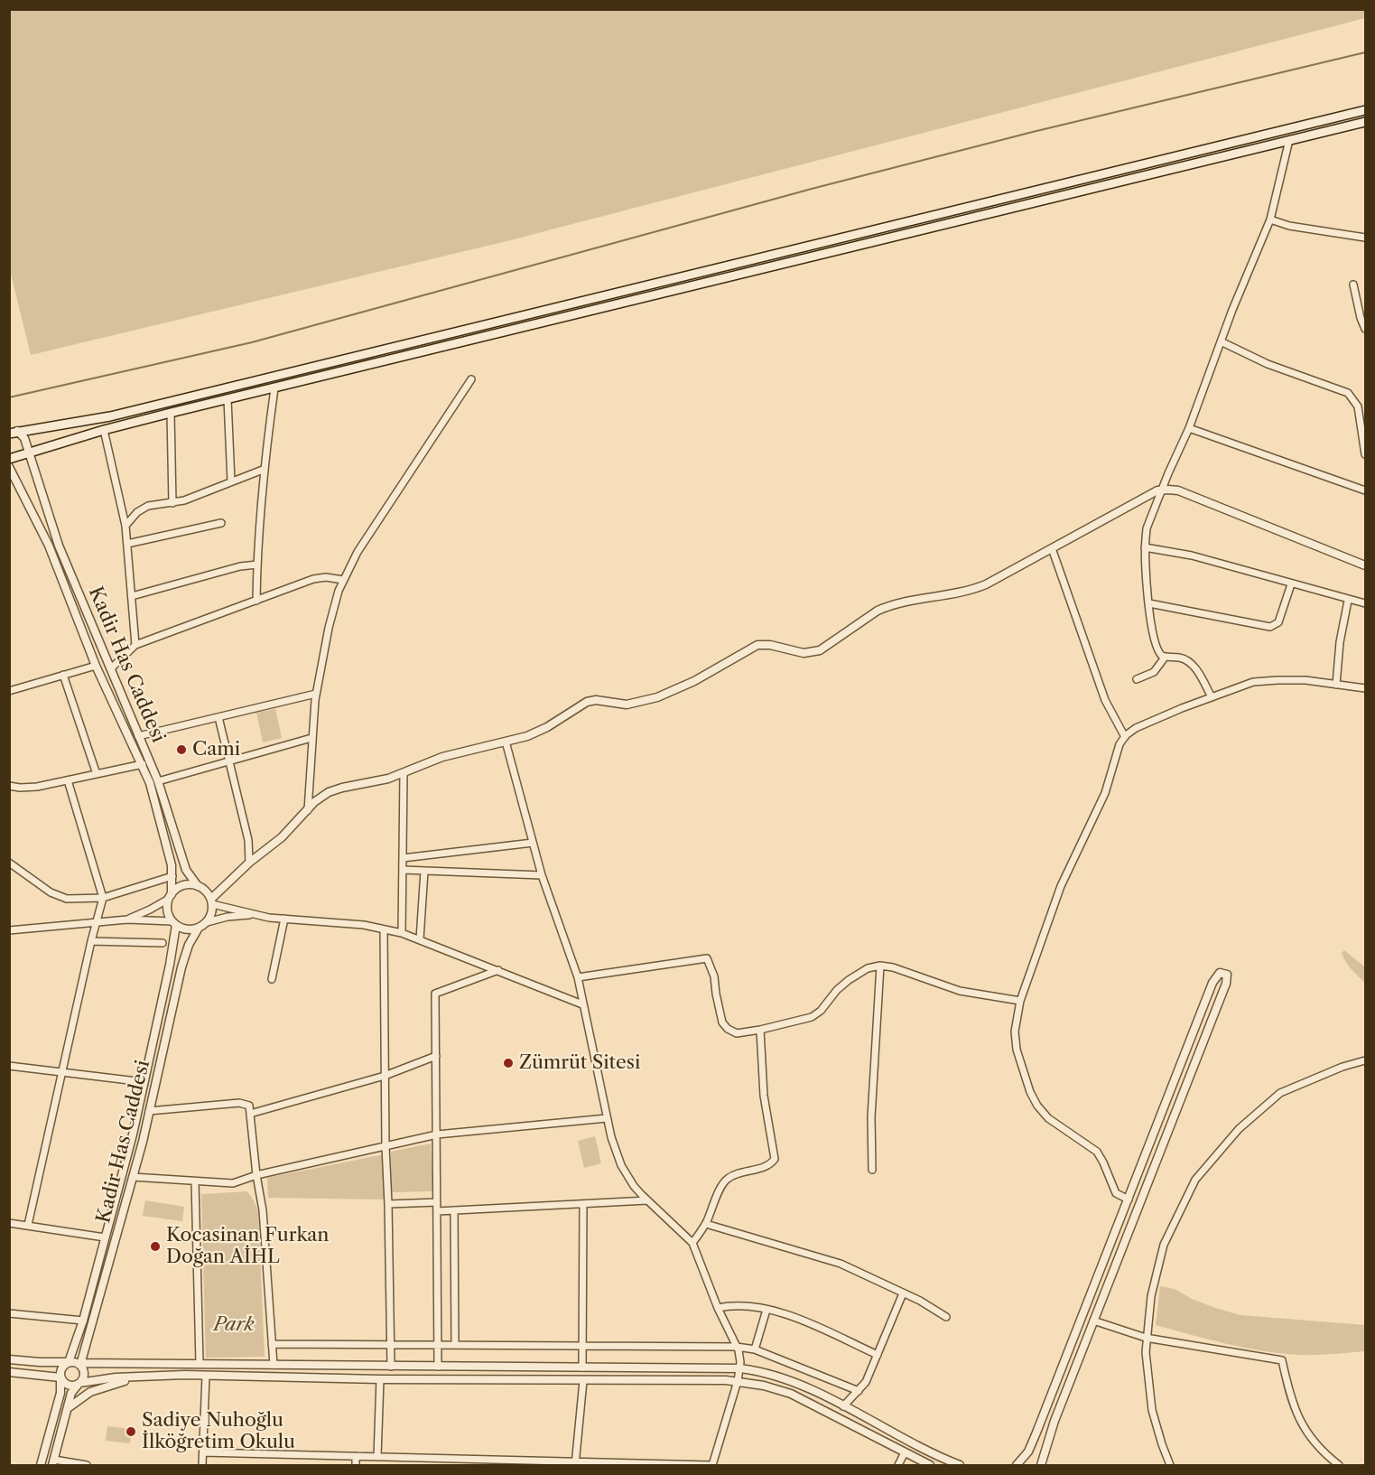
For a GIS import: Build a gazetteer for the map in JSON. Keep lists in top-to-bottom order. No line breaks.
{"streets":{"street":["Kadir Has Caddesi"]},"parks":["Park"],"places":["Cami","Zümrüt Sitesi","Kocasinan Furkan Doğan AİHL","Sadiye Nuhoğlu İlköğretim Okulu"]}
